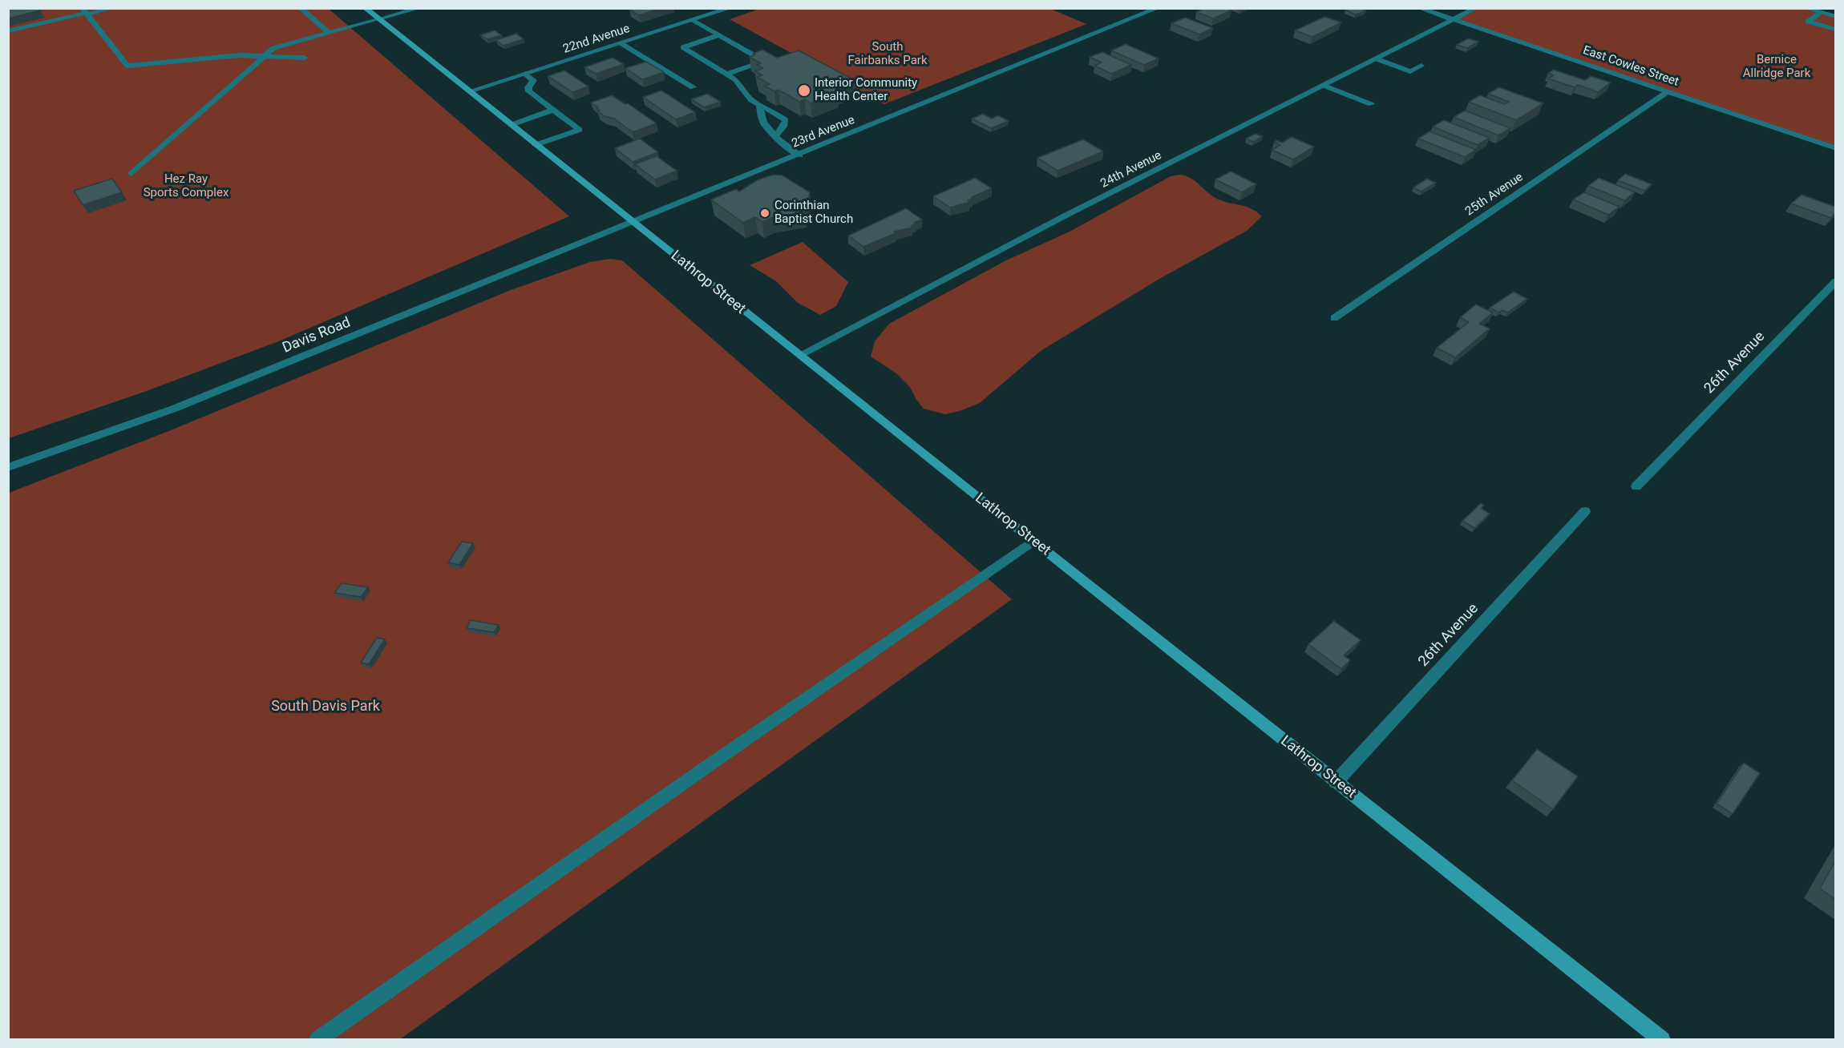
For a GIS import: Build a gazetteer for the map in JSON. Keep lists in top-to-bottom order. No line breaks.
{"streets":{"main road":["Lathrop Street"],"street":["22nd Avenue","East Cowles Street","23rd Avenue","24th Avenue","25th Avenue","Davis Road","26th Avenue"]},"crossings":[["22nd Avenue","Lathrop Street"],["East Cowles Street","24th Avenue"],["East Cowles Street","25th Avenue"],["23rd Avenue","Lathrop Street"],["23rd Avenue","Davis Road"],["24th Avenue","Lathrop Street"],["Lathrop Street","Davis Road"],["Lathrop Street","26th Avenue"]],"parks":["South Fairbanks Park","Bernice Allridge Park","Hez Ray Sports Complex","South Davis Park"],"places":["Interior Community Health Center","Corinthian Baptist Church"]}
